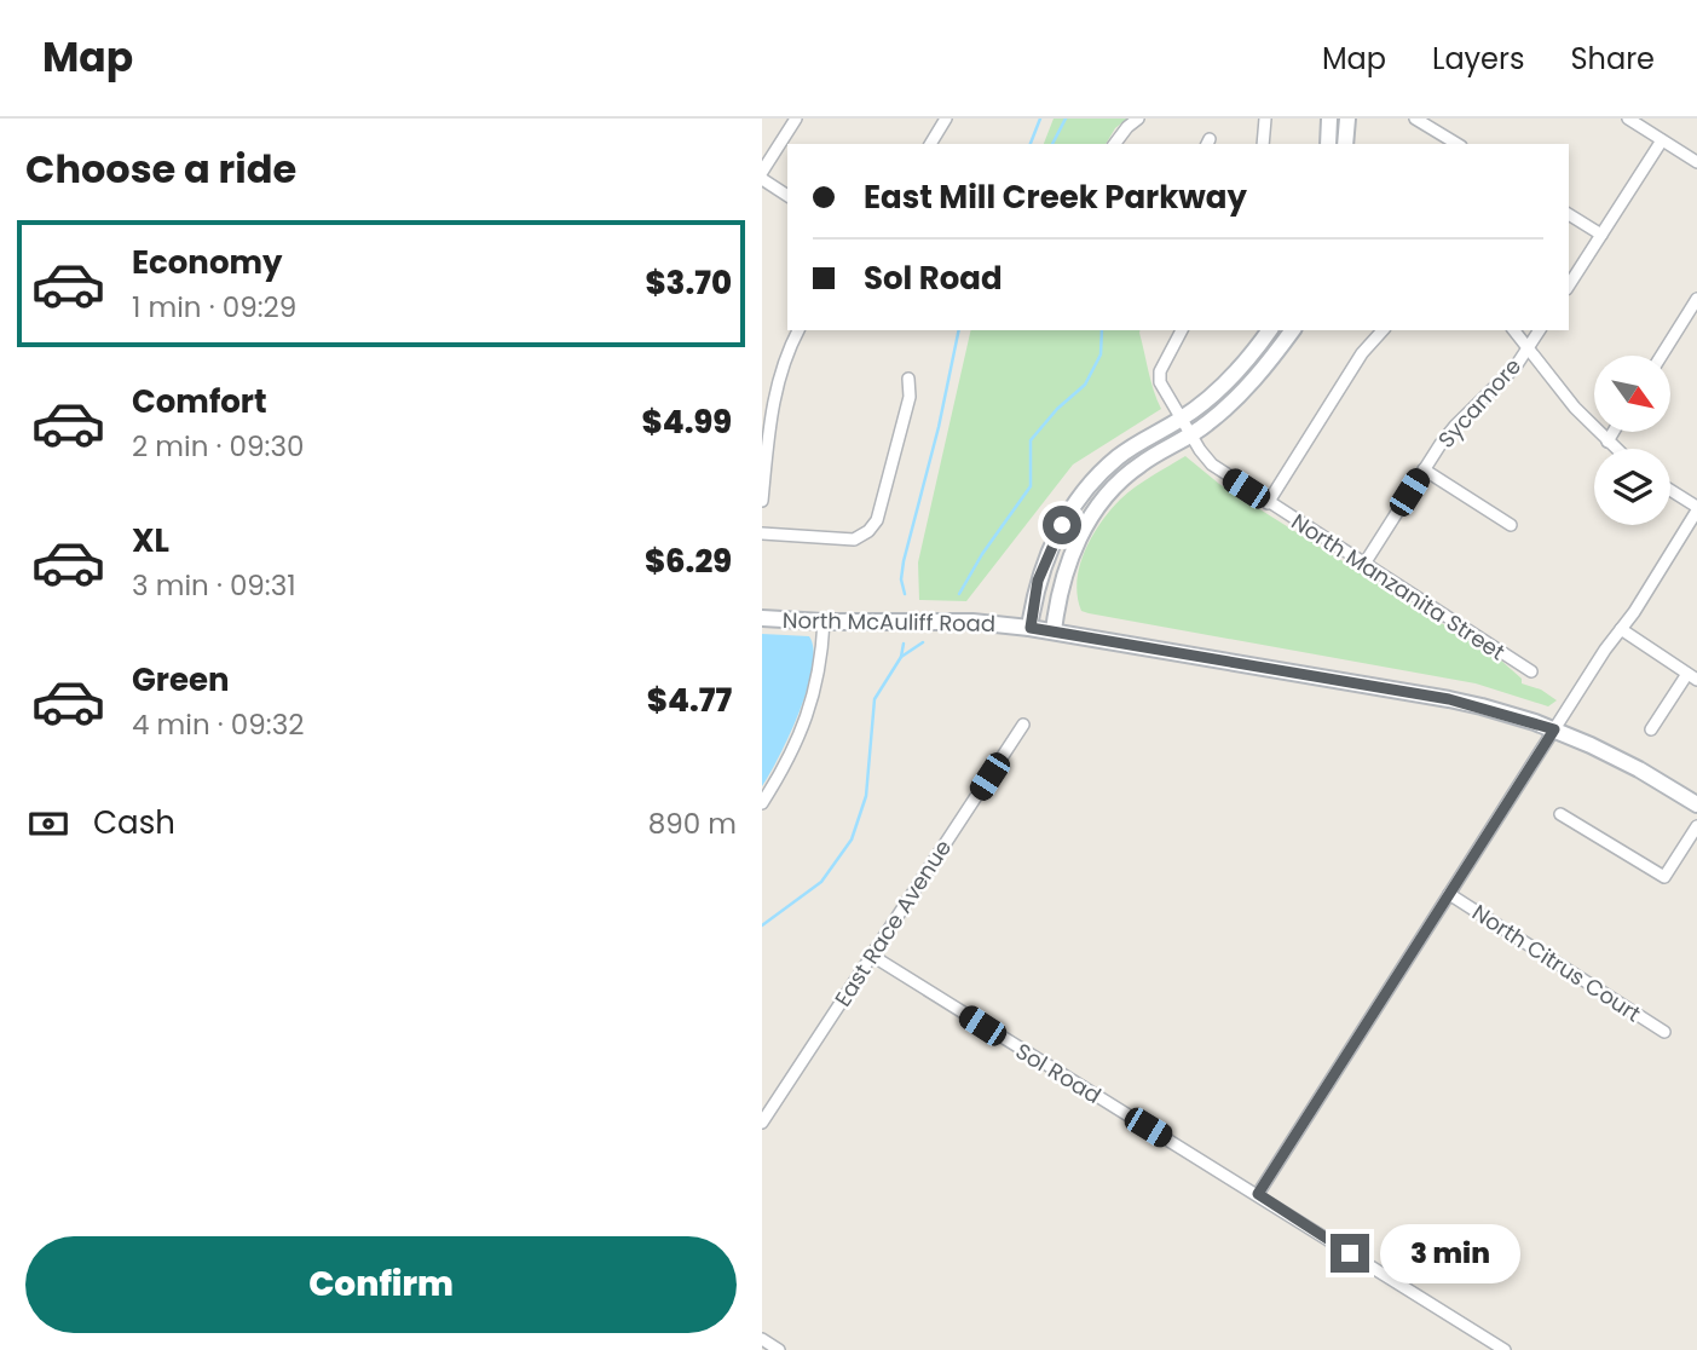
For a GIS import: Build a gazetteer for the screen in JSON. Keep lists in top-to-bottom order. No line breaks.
{"streets":{"street":["Sycamore","North Manzanita Street","North McAuliff Road","East Race Avenue","North Citrus Court","Sol Road"]},"crossings":[["Sycamore","North Manzanita Street"],["East Race Avenue","Sol Road"]],"north":"bottom right","page":{"header":"Map","nav":["Map","Layers","Share"],"heading":"Choose a ride","banner":["East Mill Creek Parkway","Sol Road"],"list":[{"name":"Economy","note":"1 min · 09:29","value":"$3.70"},{"name":"Comfort","note":"2 min · 09:30","value":"$4.99"},{"name":"XL","note":"3 min · 09:31","value":"$6.29"},{"name":"Green","note":"4 min · 09:32","value":"$4.77"}],"pay":["Cash","890 m"],"buttons":"Confirm","bubble":"3 min"}}
